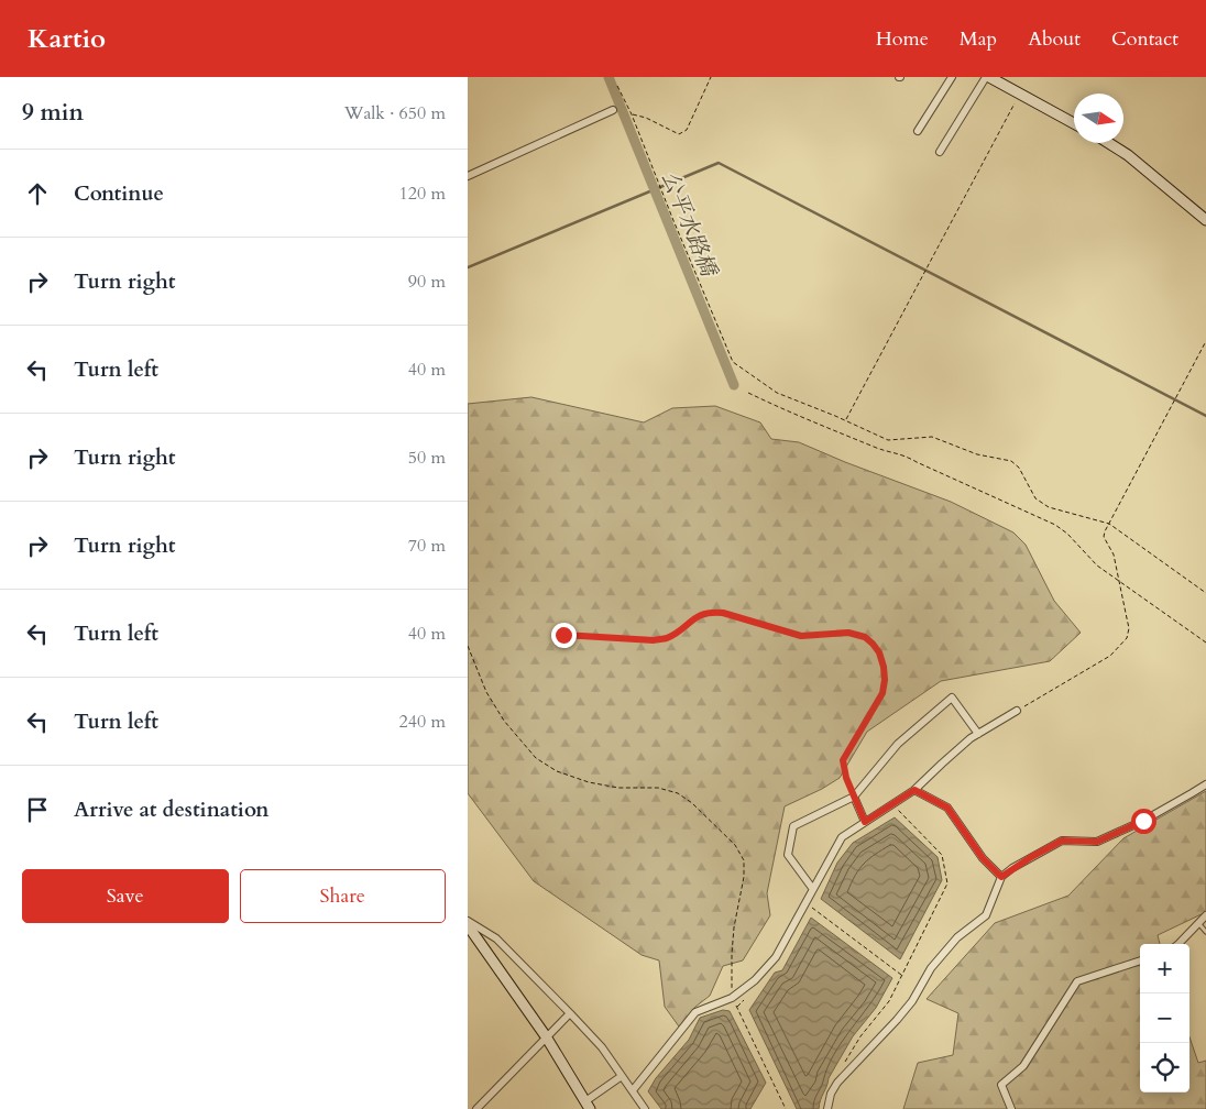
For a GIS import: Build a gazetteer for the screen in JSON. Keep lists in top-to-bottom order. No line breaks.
{"water":["公平水路橋"],"north":"right","page":{"header":"Kartio","nav":["Home","Map","About","Contact"],"heading":["9 min","Walk · 650 m"],"list":[["Continue","120 m"],["Turn right","90 m"],["Turn left","40 m"],["Turn right","50 m"],["Turn right","70 m"],["Turn left","40 m"],["Turn left","240 m"],"Arrive at destination"],"buttons":["Save","Share"],"map_buttons":["+","−"]}}
